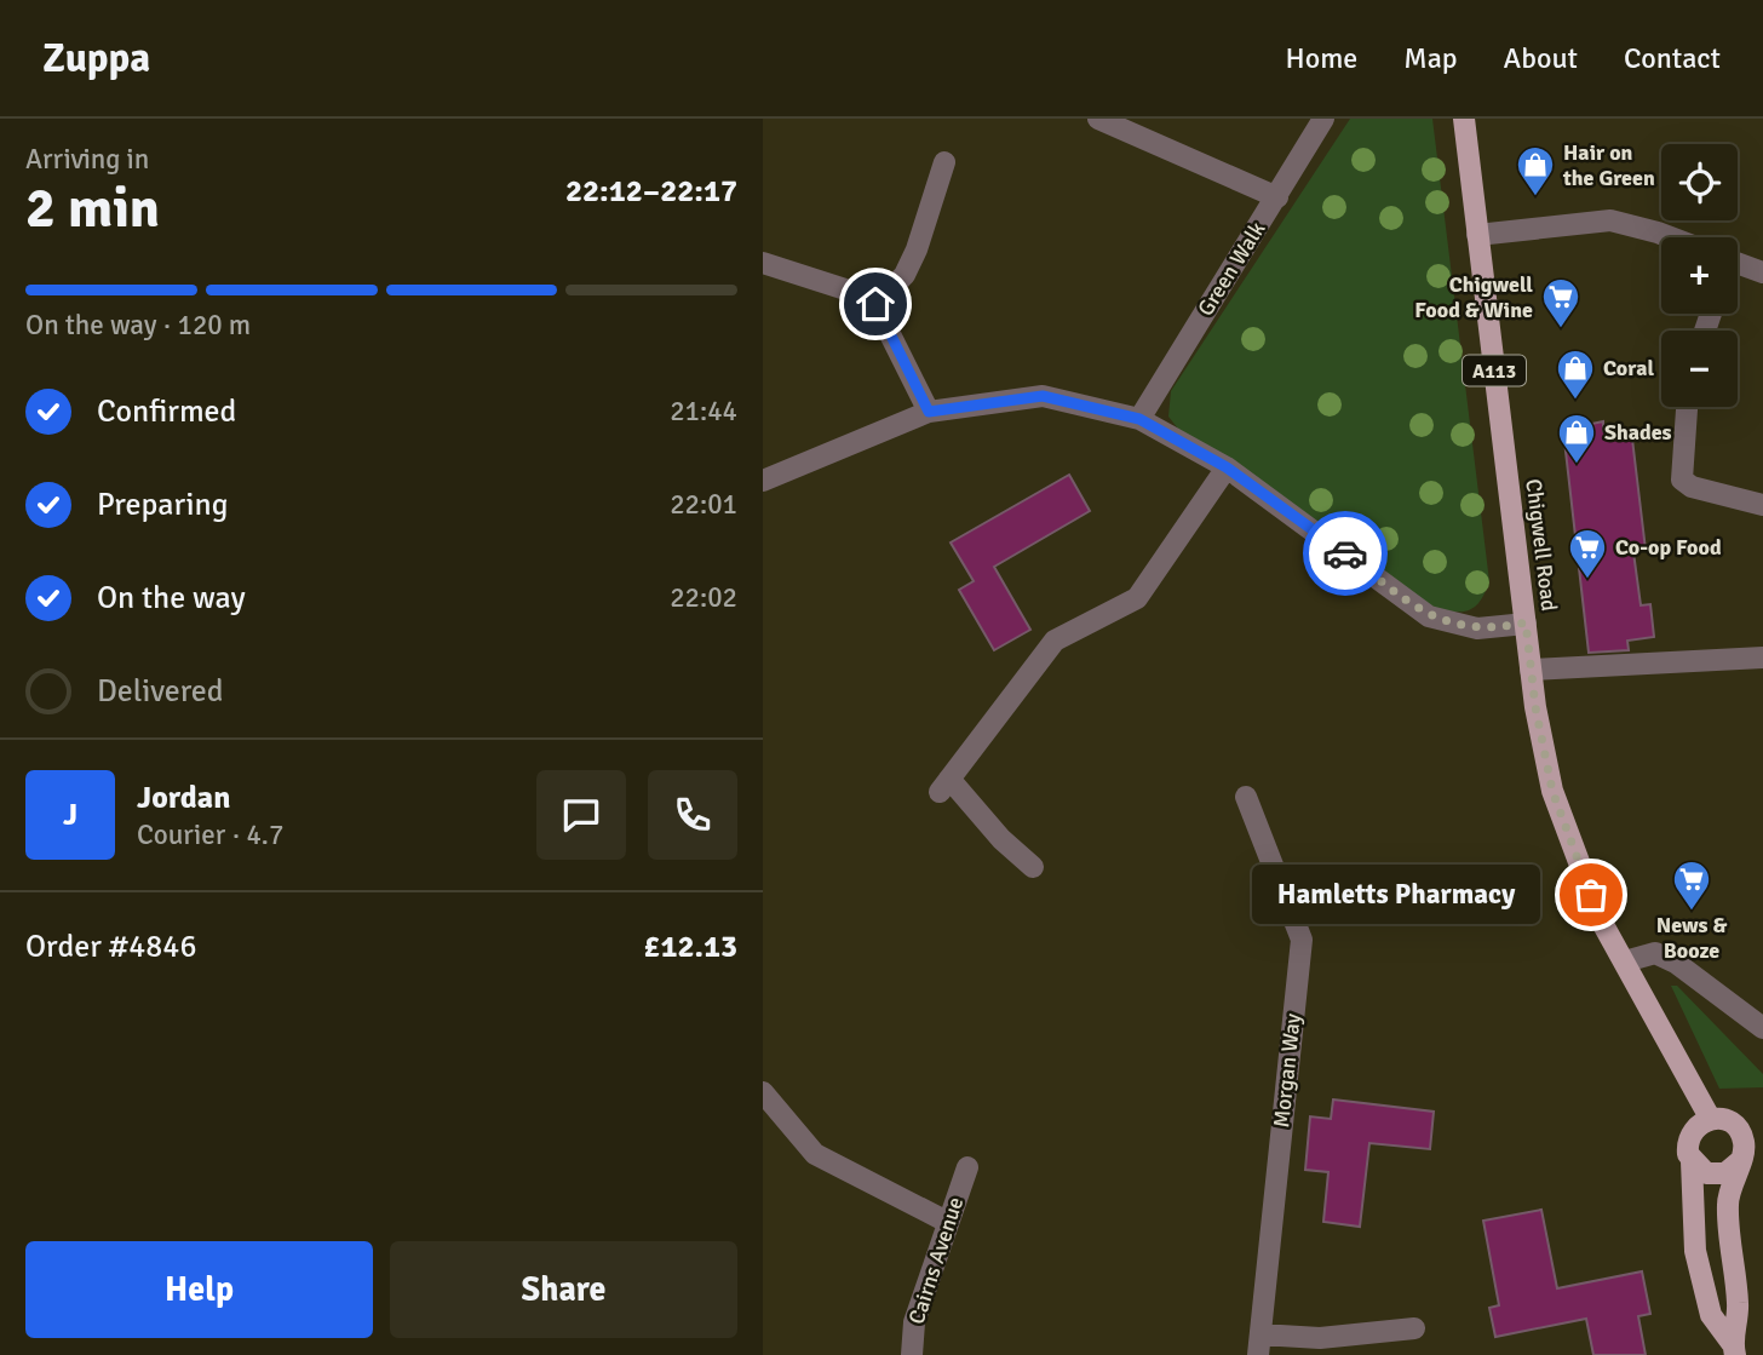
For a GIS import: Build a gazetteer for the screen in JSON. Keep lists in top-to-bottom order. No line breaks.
{"streets":{"main road":["A113","Chigwell Road"],"street":["Green Walk","Morgan Way","Cairns Avenue"]},"places":{"shop":["Hair on the Green","Coral","Shades"],"supermarket":["Chigwell Food & Wine","Co-op Food","News & Booze"],"other":["Hamletts Pharmacy"]},"page":{"header":"Zuppa","nav":["Home","Map","About","Contact"],"heading":["2 min","Arriving in","22:12–22:17"],"panel":["Jordan","Courier · 4.7","Order #4846","£12.13"],"map_buttons":["+","−"],"bar":"On the way · 120 m","list":[["Confirmed","21:44"],["Preparing","22:01"],["On the way","22:02"],"Delivered"],"round":"J","bubble":"Hamletts Pharmacy","buttons":["Help","Share"]}}
